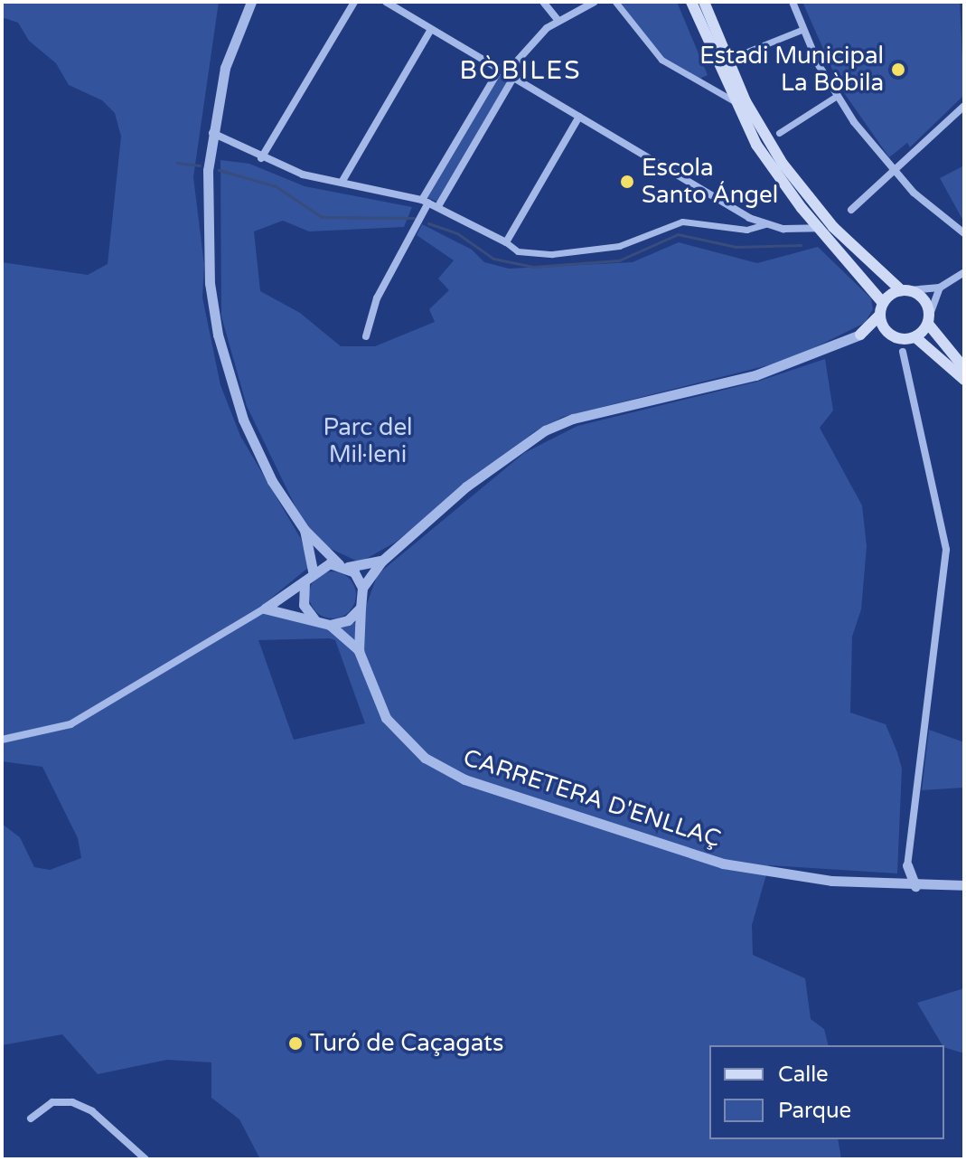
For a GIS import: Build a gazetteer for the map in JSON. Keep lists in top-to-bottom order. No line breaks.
{"streets":{"street":["CARRETERA D'ENLLAÇ"]},"districts":["BÒBILES"],"parks":["Parc del Mil·leni"],"places":["Estadi Municipal La Bòbila","Escola Santo Ángel","Turó de Caçagats"],"legend":["Calle","Parque"]}
